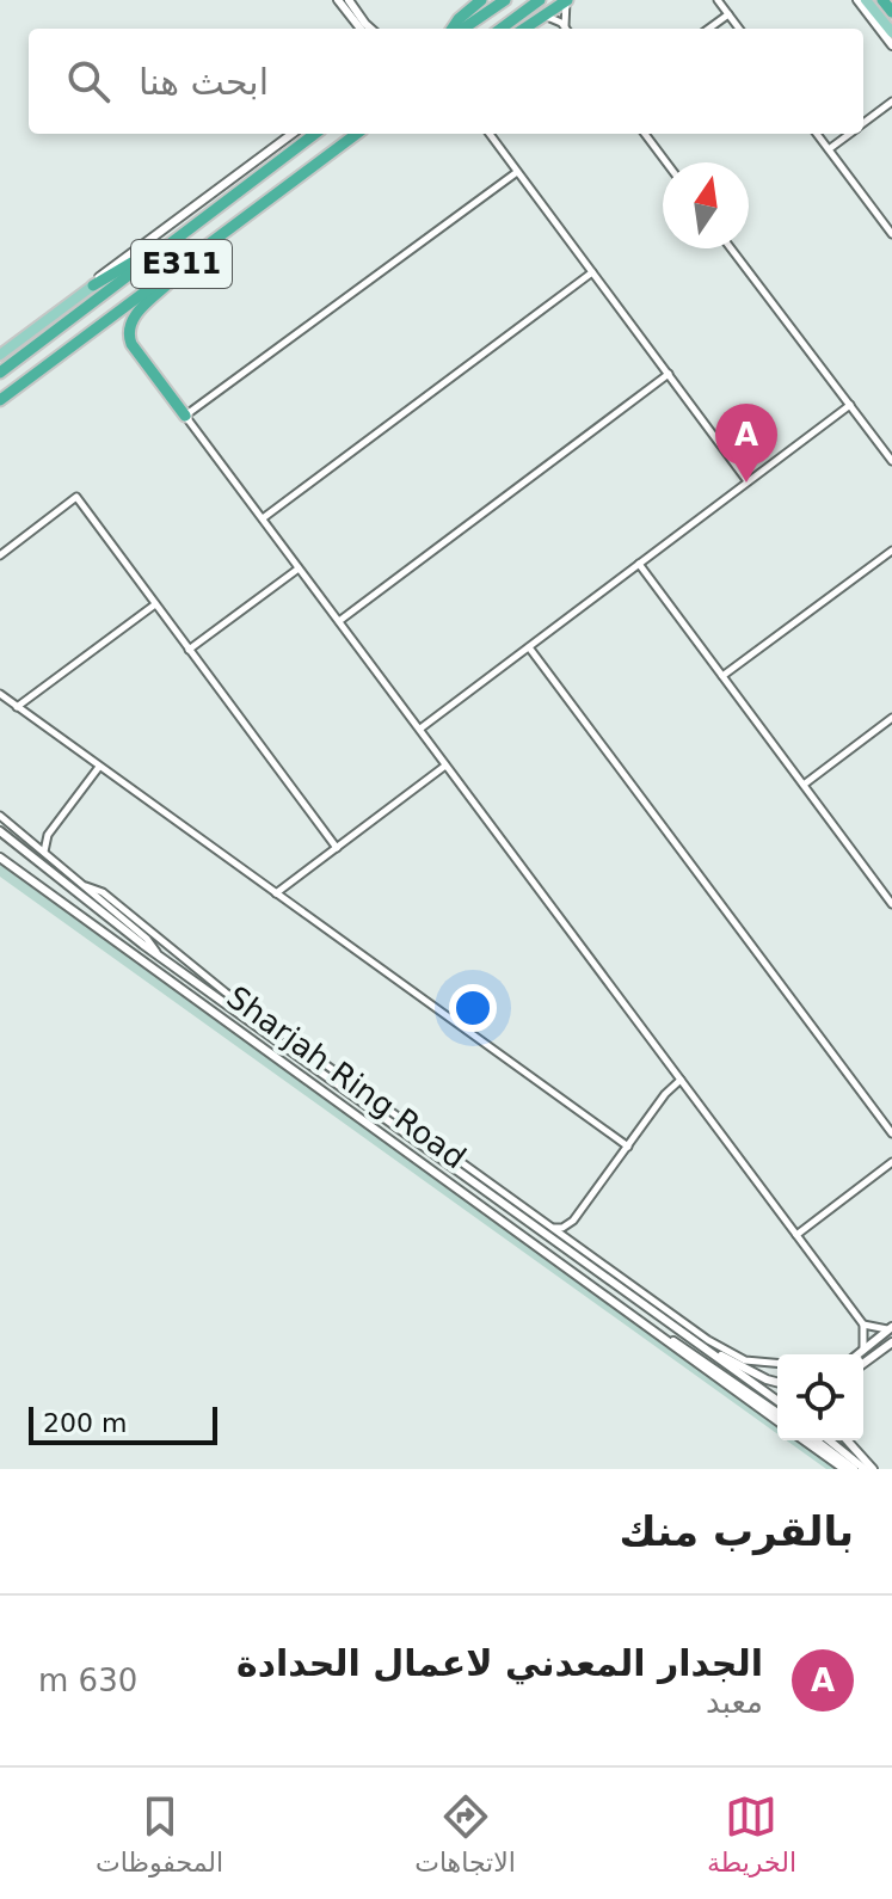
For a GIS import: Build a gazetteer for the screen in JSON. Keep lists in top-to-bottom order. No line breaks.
{"streets":{"highway":["E311"],"street":["Sharjah Ring Road"]},"scale_bar":"200 m","north":"top","page":{"search":"ابحث هنا","pins":"A","scale":"200 m","heading":"بالقرب منك","list":[{"mark":"A","name":"الجدار المعدني لاعمال الحدادة","note":"معبد","value":"630 m"}],"nav":["الخريطة","الاتجاهات","المحفوظات"]}}
